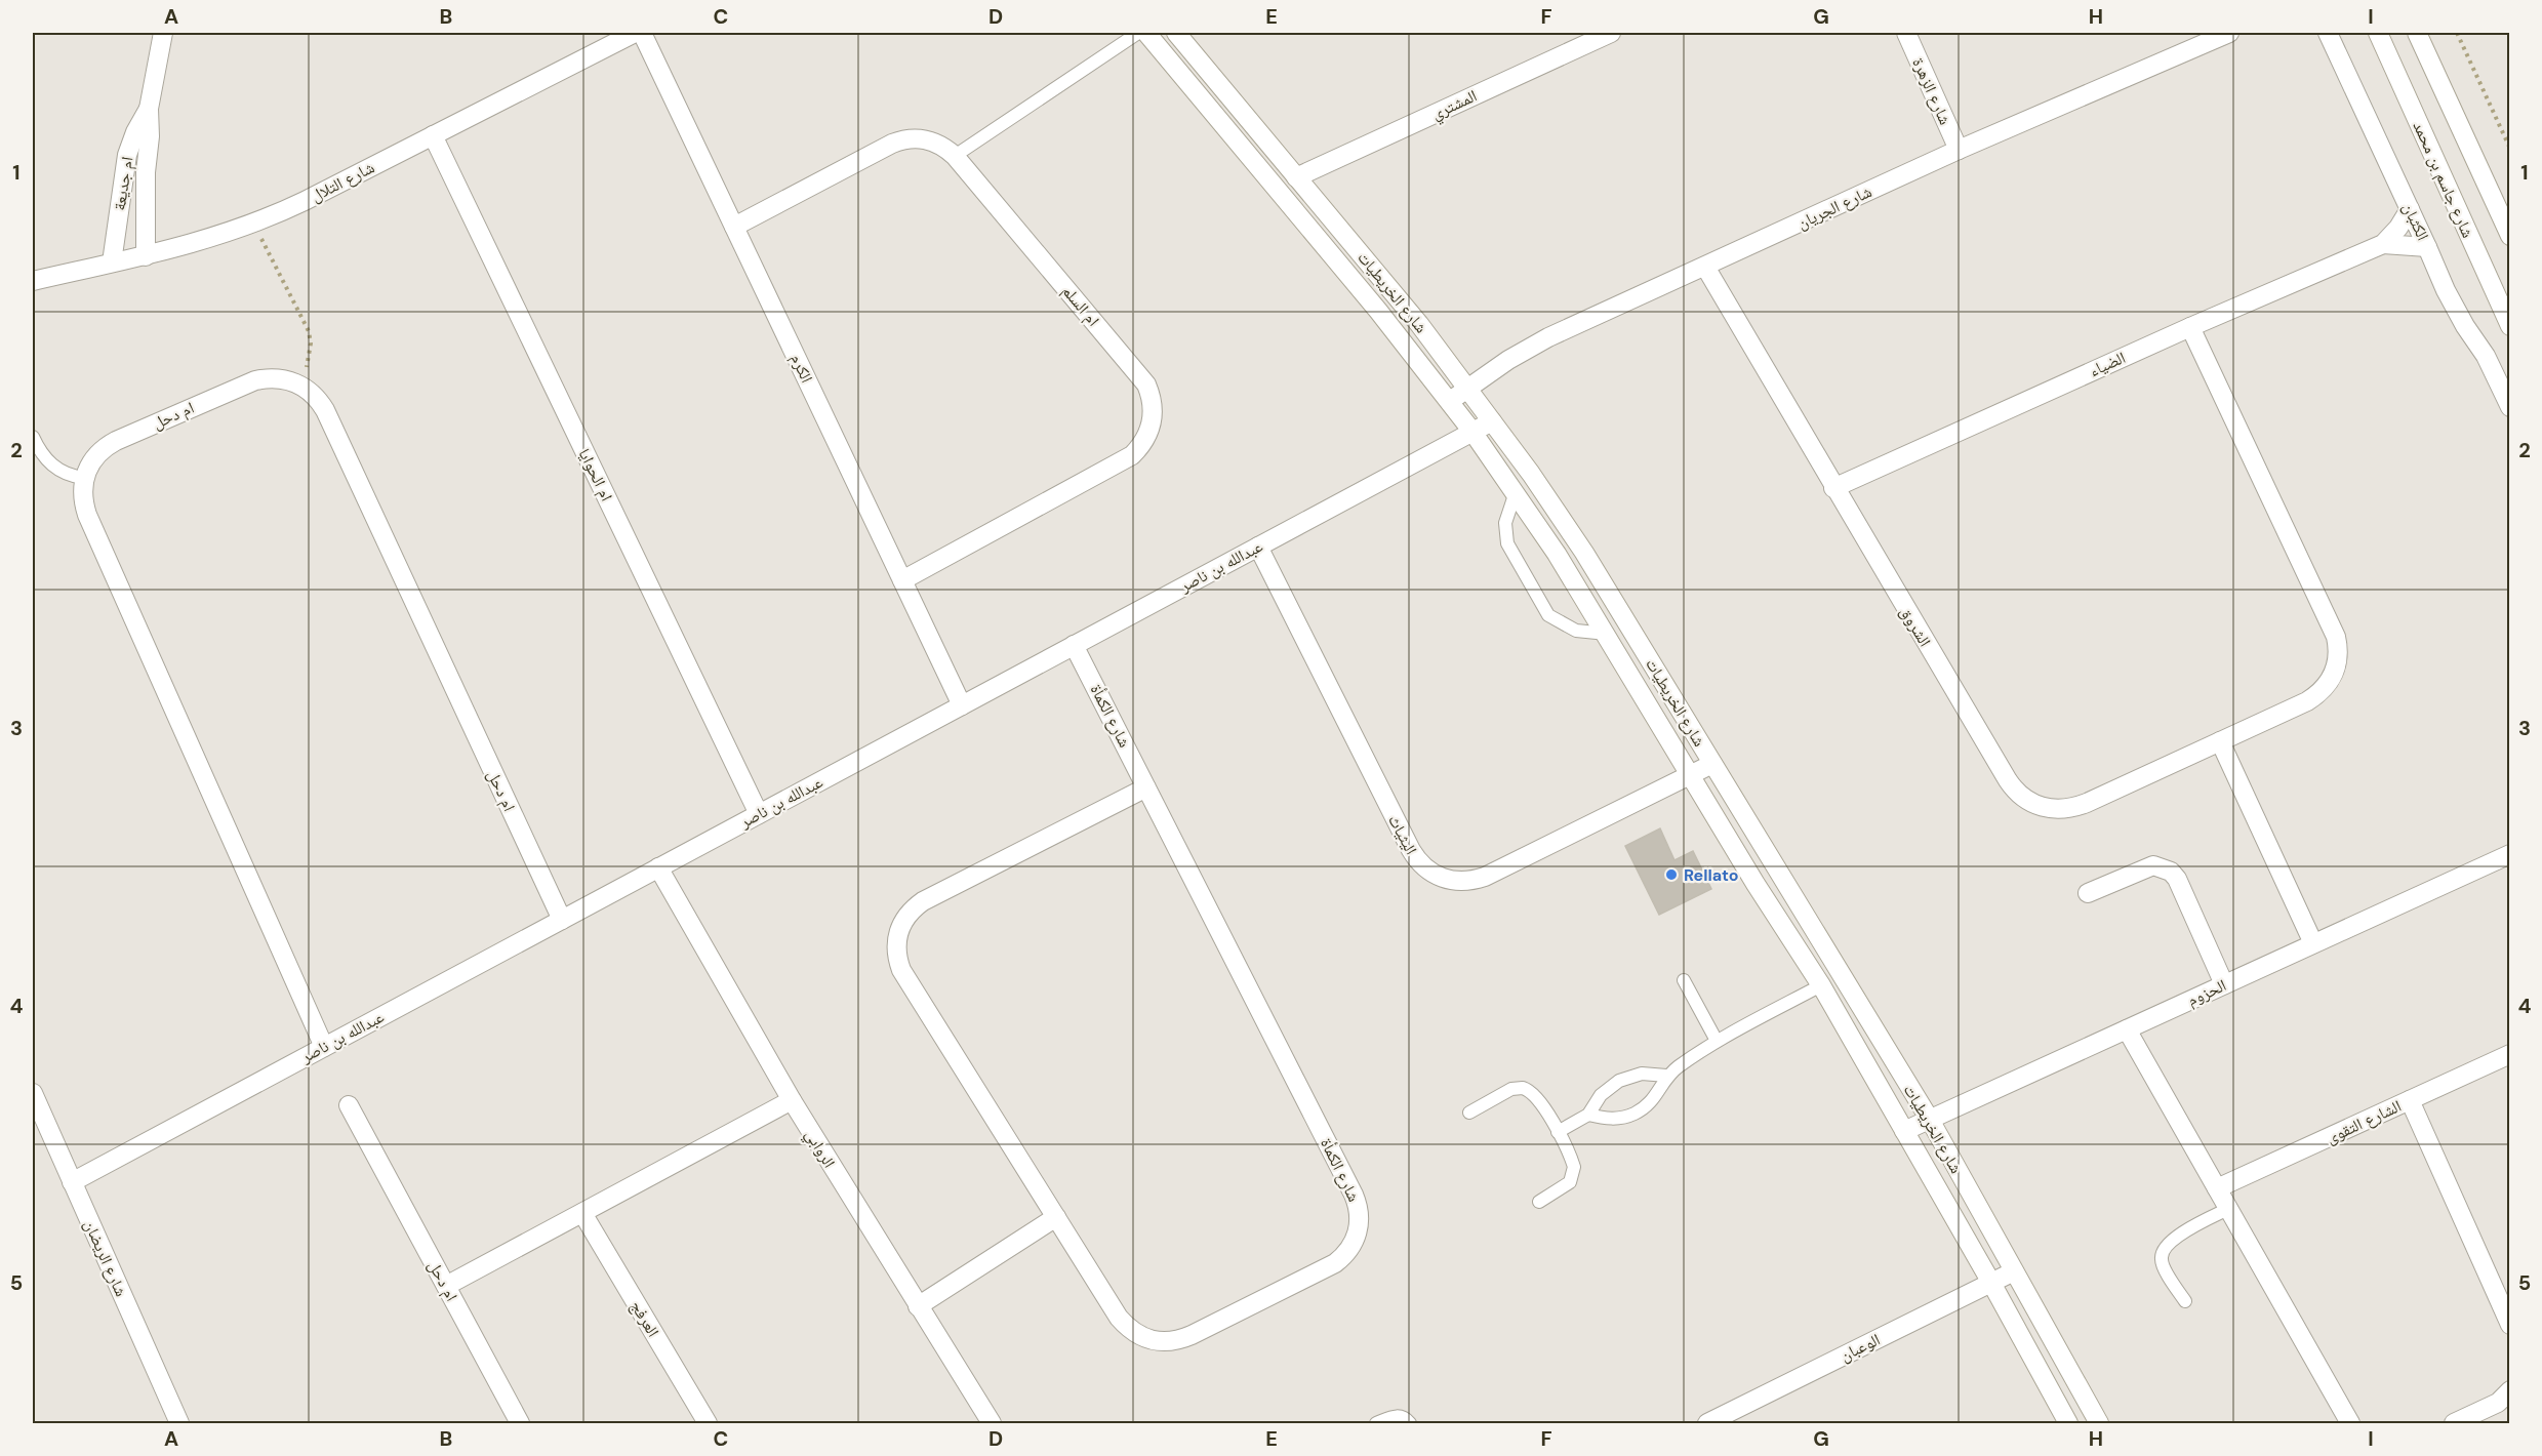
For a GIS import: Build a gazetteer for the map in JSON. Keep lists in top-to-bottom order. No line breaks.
{"streets":{"street":["شارع الزهرة","المشتري","شارع جاسم بن محمد","شارع التلال","ام جديعة","شارع الجريان","الكثبان","شارع الخريطيات","ام السلم","الضياء","الكرم","ام دحل","ام الحوايا","عبدالله بن ناصر","الشروق","شارع الكمأة","اليثياث","الحزوم","الشارع التقوى","الروابي","شارع الريضان","العرفج","الوعبان"]},"crossings":[["شارع الزهرة","شارع الجريان"],["المشتري","شارع الخريطيات"],["شارع التلال","ام جديعة"],["شارع التلال","ام الحوايا"],["شارع الجريان","شارع الخريطيات"],["شارع الجريان","الشروق"],["الكثبان","الضياء"],["شارع الخريطيات","عبدالله بن ناصر"],["شارع الخريطيات","اليثياث"],["شارع الخريطيات","الحزوم"],["شارع الخريطيات","الوعبان"],["ام السلم","الكرم"],["الضياء","الشروق"],["الكرم","عبدالله بن ناصر"],["ام دحل","عبدالله بن ناصر"],["ام الحوايا","عبدالله بن ناصر"],["عبدالله بن ناصر","شارع الكمأة"],["عبدالله بن ناصر","اليثياث"],["عبدالله بن ناصر","الروابي"],["عبدالله بن ناصر","شارع الريضان"]],"places":["Rellato"],"grid":{"columns":["A","B","C","D","E","F","G","H","I"],"rows":["1","2","3","4","5"]}}
